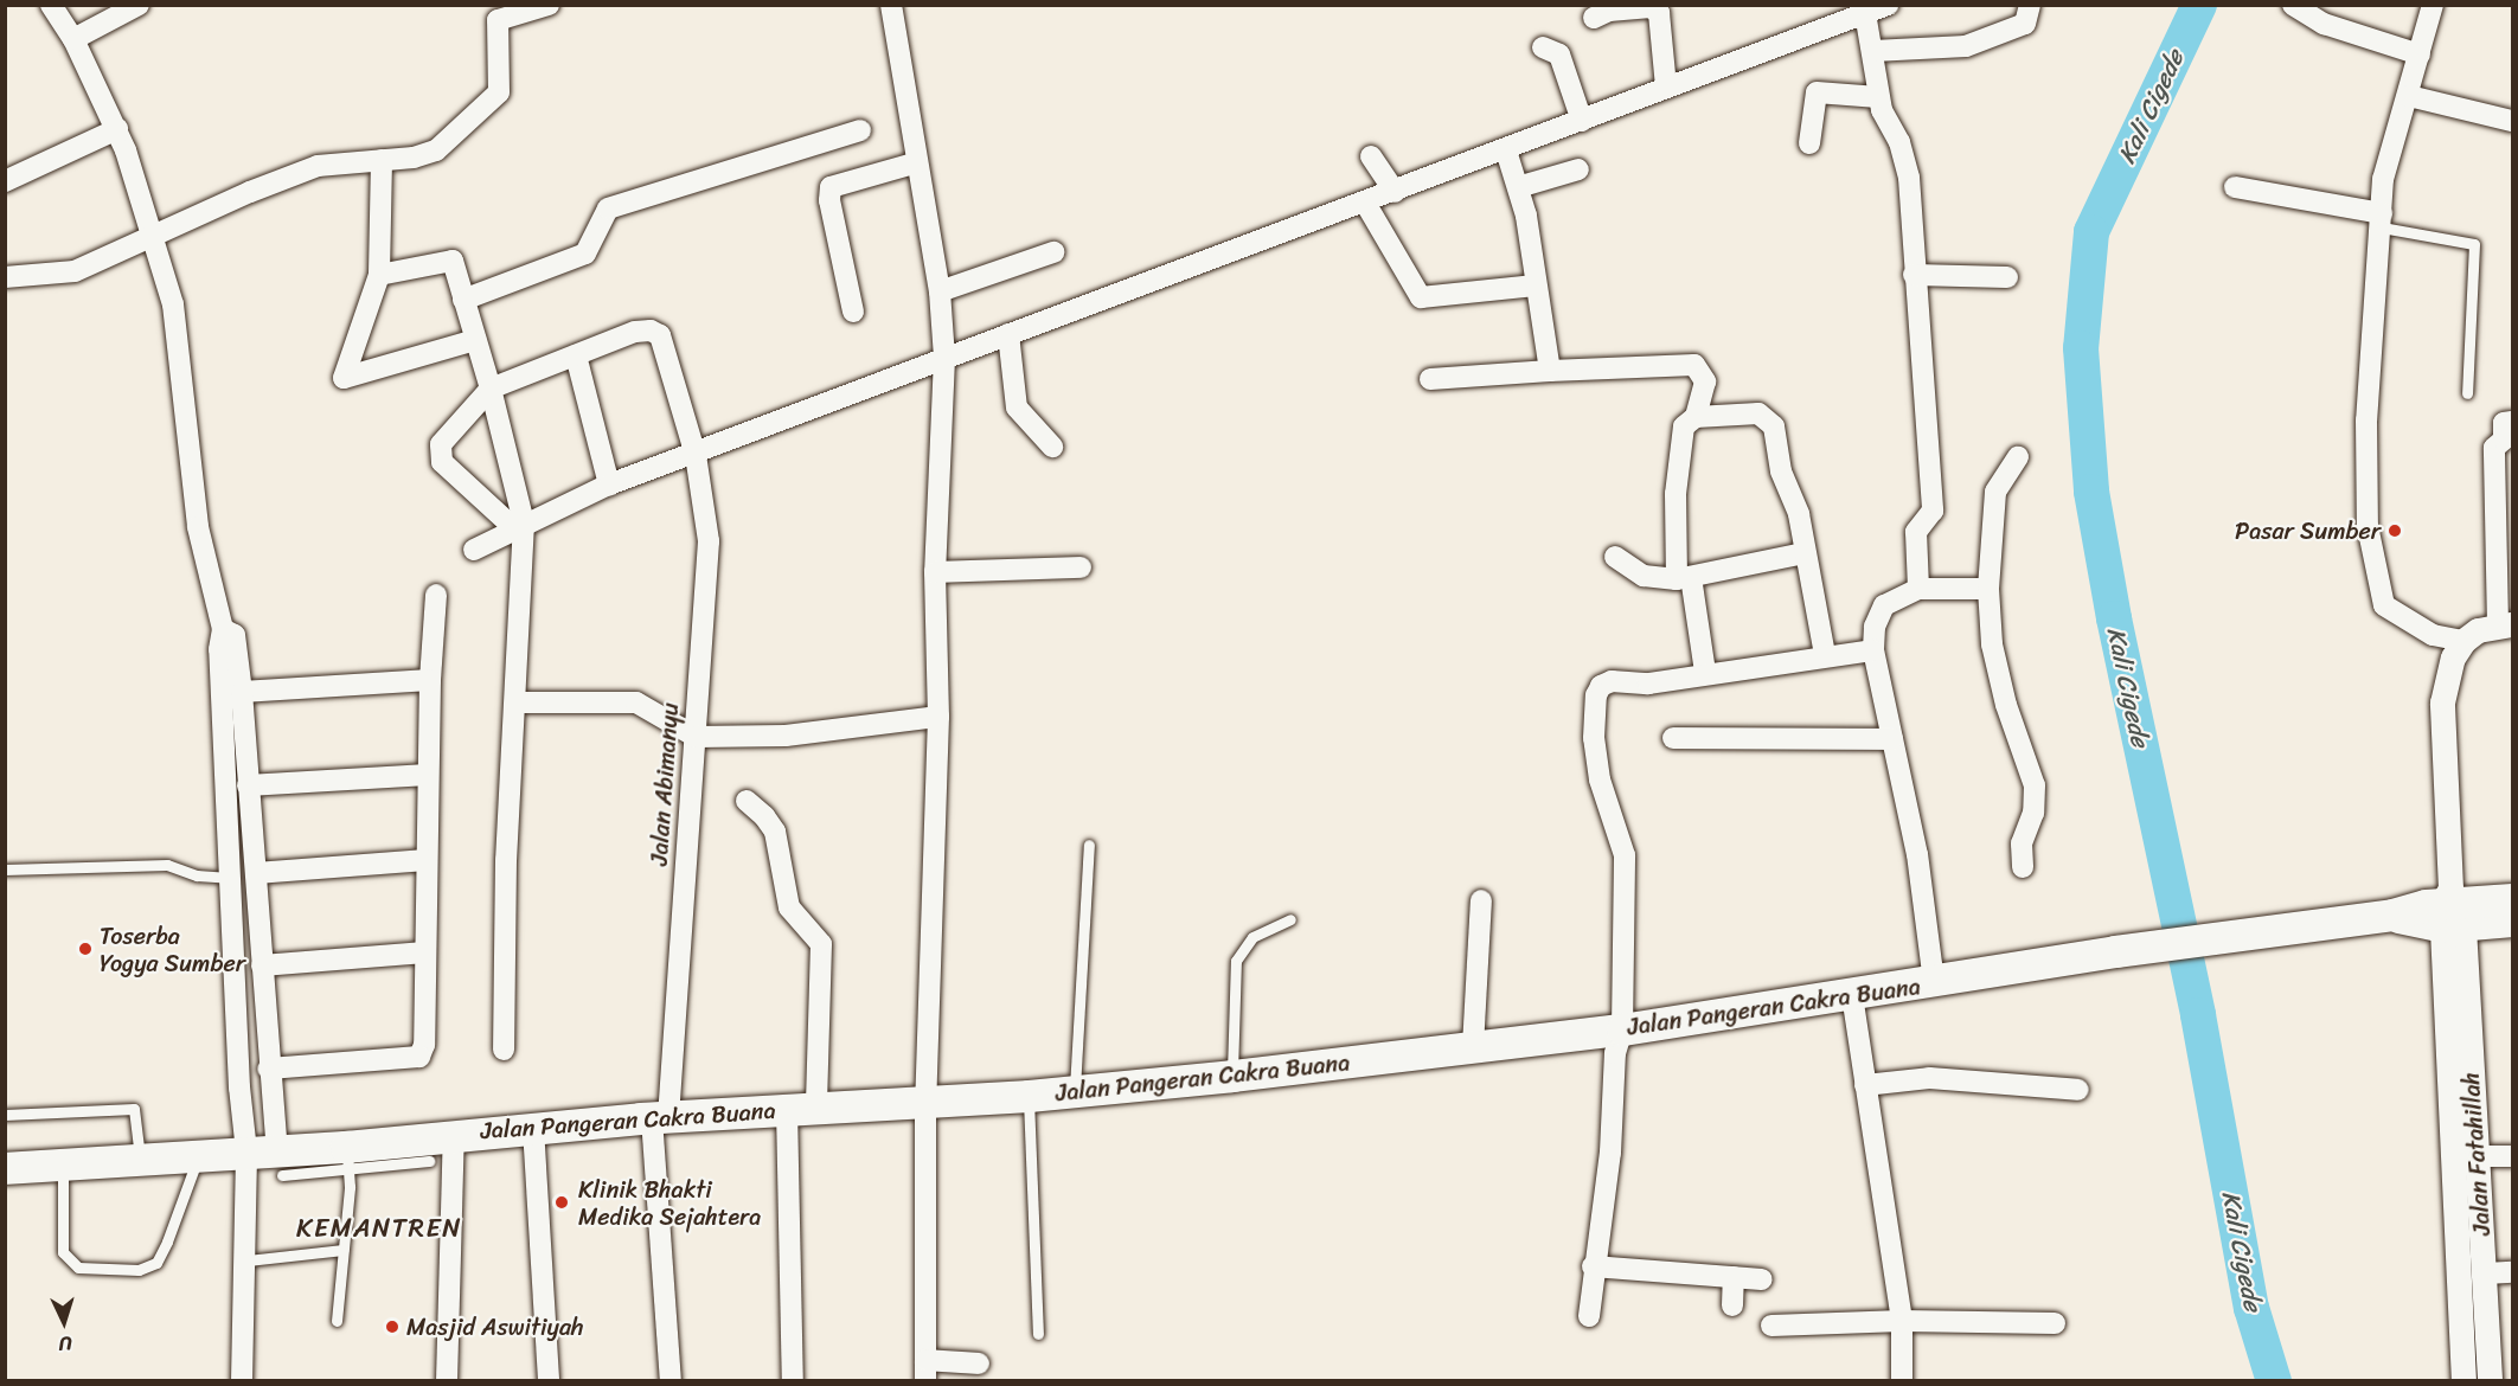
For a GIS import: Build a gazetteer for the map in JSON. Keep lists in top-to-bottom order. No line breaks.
{"streets":{"main road":["Jalan Pangeran Cakra Buana"],"street":["Jalan Abimanyu","Jalan Fatahillah"]},"crossings":[["Jalan Abimanyu","Jalan Pangeran Cakra Buana"],["Jalan Pangeran Cakra Buana","Jalan Fatahillah"]],"districts":["KEMANTREN"],"water":["Kali Cigede"],"places":["Pasar Sumber","Toserba Yogya Sumber","Klinik Bhakti Medika Sejahtera","Masjid Aswitiyah"],"north":"bottom"}
